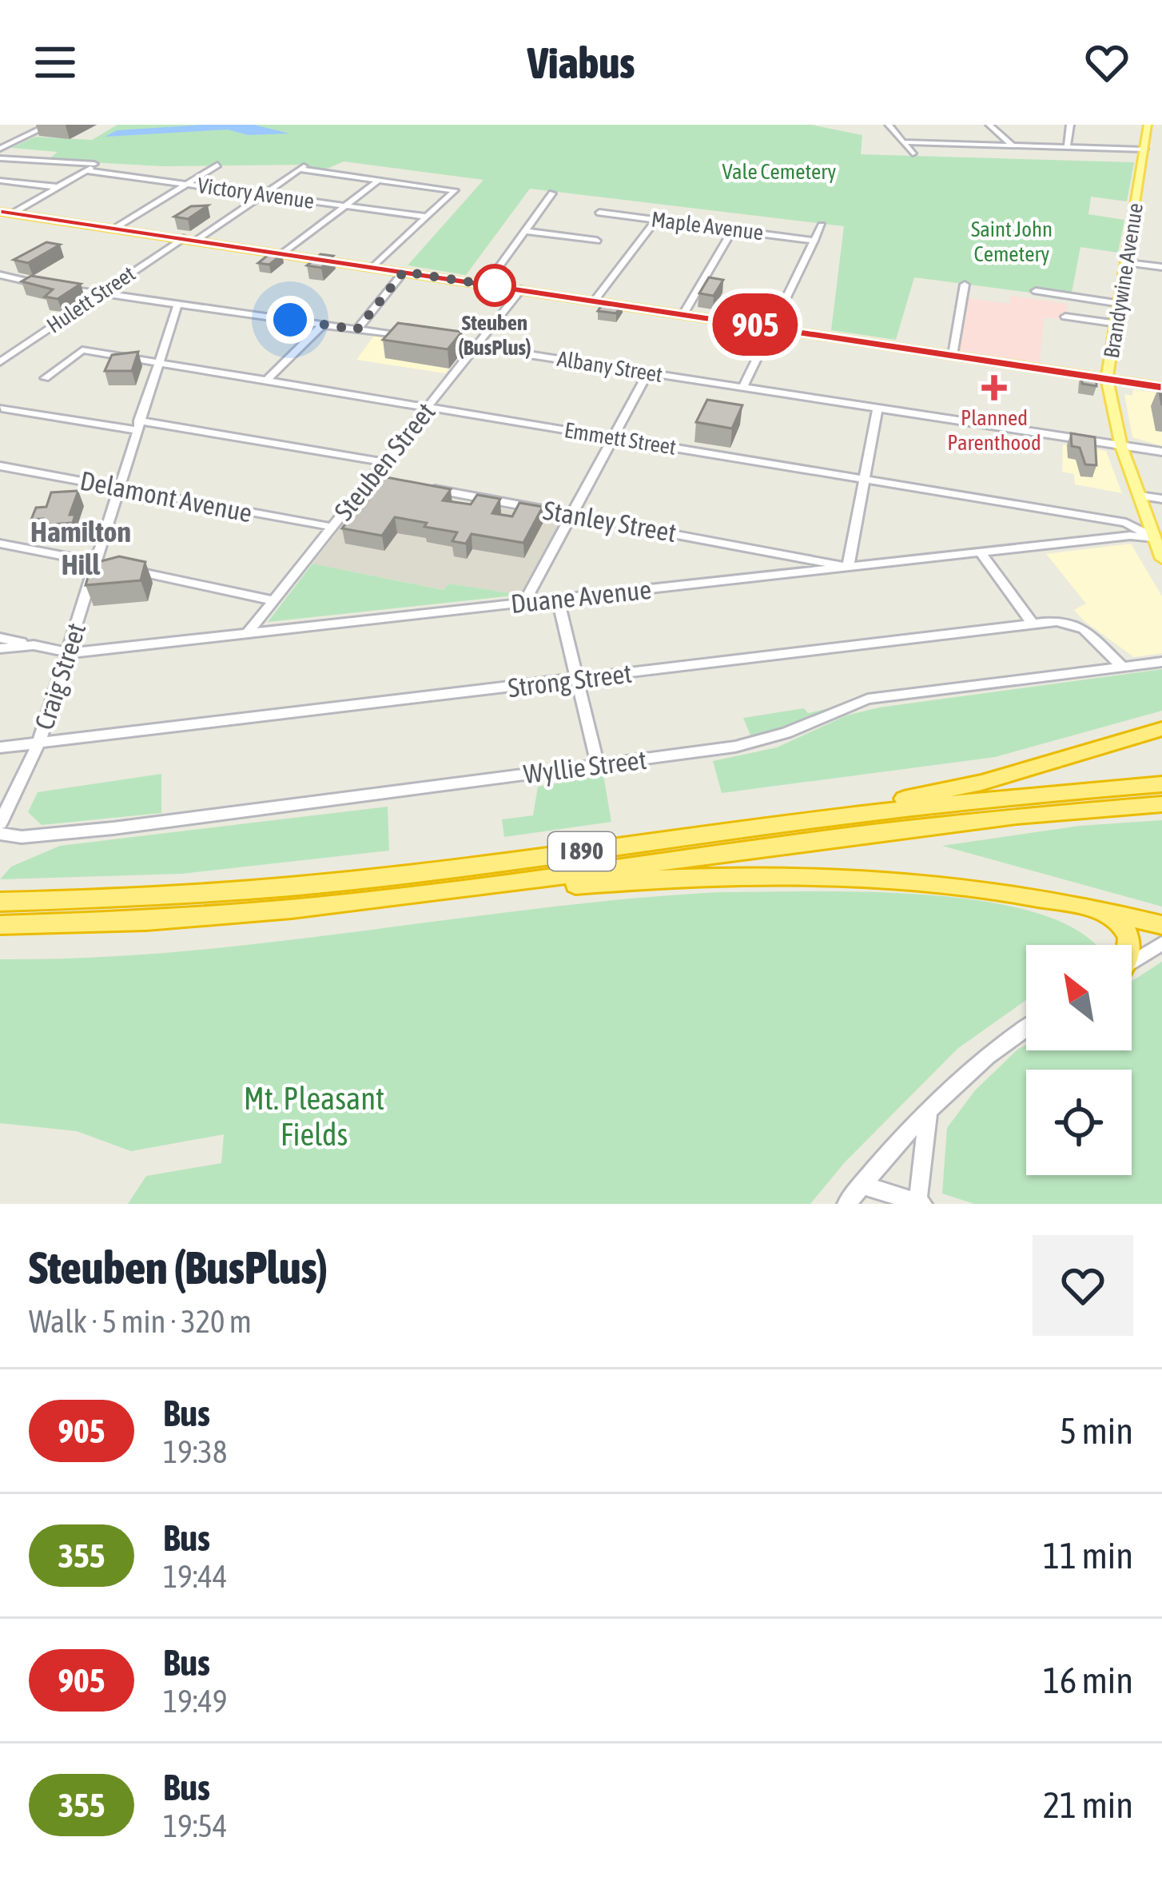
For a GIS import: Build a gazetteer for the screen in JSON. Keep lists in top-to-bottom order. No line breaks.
{"streets":{"highway":["I 890"],"main road":["Brandywine Avenue"],"street":["Victory Avenue","Maple Avenue","Hulett Street","Albany Street","Emmett Street","Steuben Street","Delamont Avenue","Stanley Street","Duane Avenue","Craig Street","Strong Street","Wyllie Street"]},"crossings":[["Albany Street","Steuben Street"],["Emmett Street","Steuben Street"],["Emmett Street","Duane Avenue"],["Emmett Street","Craig Street"],["Steuben Street","Delamont Avenue"],["Steuben Street","Duane Avenue"],["Delamont Avenue","Craig Street"],["Stanley Street","Duane Avenue"],["Duane Avenue","Craig Street"],["Craig Street","Strong Street"],["Strong Street","Wyllie Street"]],"districts":["Hamilton Hill"],"parks":["Vale Cemetery","Saint John Cemetery","Mt. Pleasant Fields"],"places":{"other":["Steuben (BusPlus)"],"health":["Planned Parenthood"]},"lines":["bus line 905"],"north":"top left","page":{"header":"Viabus","on_map":"905","heading":["Steuben (BusPlus)","Walk · 5 min · 320 m"],"list":[{"mark":"905","name":"Bus","note":"19:38","value":"5 min"},{"mark":"355","name":"Bus","note":"19:44","value":"11 min"},{"mark":"905","name":"Bus","note":"19:49","value":"16 min"},{"mark":"355","name":"Bus","note":"19:54","value":"21 min"}]}}
